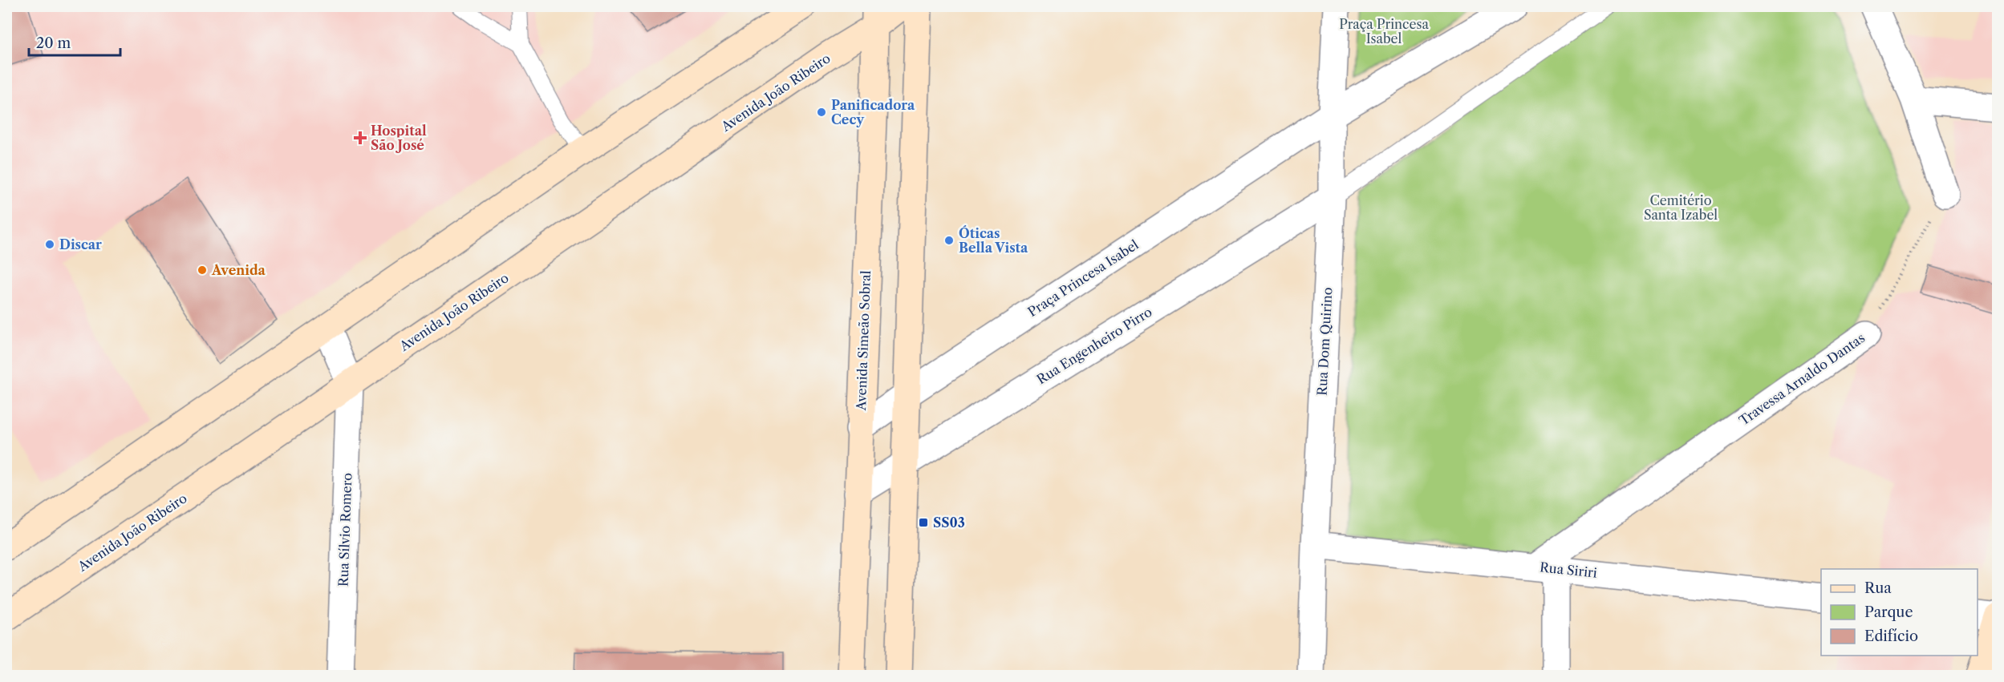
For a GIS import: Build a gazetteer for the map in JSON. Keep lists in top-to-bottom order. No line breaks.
{"streets":{"main road":["Avenida João Ribeiro","Avenida Simeão Sobral"],"street":["Praça Princesa Isabel","Rua Dom Quirino","Rua Engenheiro Pirro","Travessa Arnaldo Dantas","Rua Sílvio Romero","Rua Siriri"]},"crossings":[["Avenida João Ribeiro","Avenida Simeão Sobral"],["Avenida João Ribeiro","Rua Sílvio Romero"],["Praça Princesa Isabel","Avenida Simeão Sobral"],["Praça Princesa Isabel","Rua Dom Quirino"],["Avenida Simeão Sobral","Rua Engenheiro Pirro"],["Rua Dom Quirino","Rua Engenheiro Pirro"],["Rua Dom Quirino","Rua Siriri"],["Travessa Arnaldo Dantas","Rua Siriri"]],"parks":["Praça Princesa Isabel","Cemitério Santa Izabel"],"places":{"other":["Panificadora Cecy","Óticas Bella Vista","Discar","Avenida"],"health":["Hospital São José"],"transit":["SS03"]},"legend":["Rua","Parque","Edifício"],"scale_bar":"20 m"}
